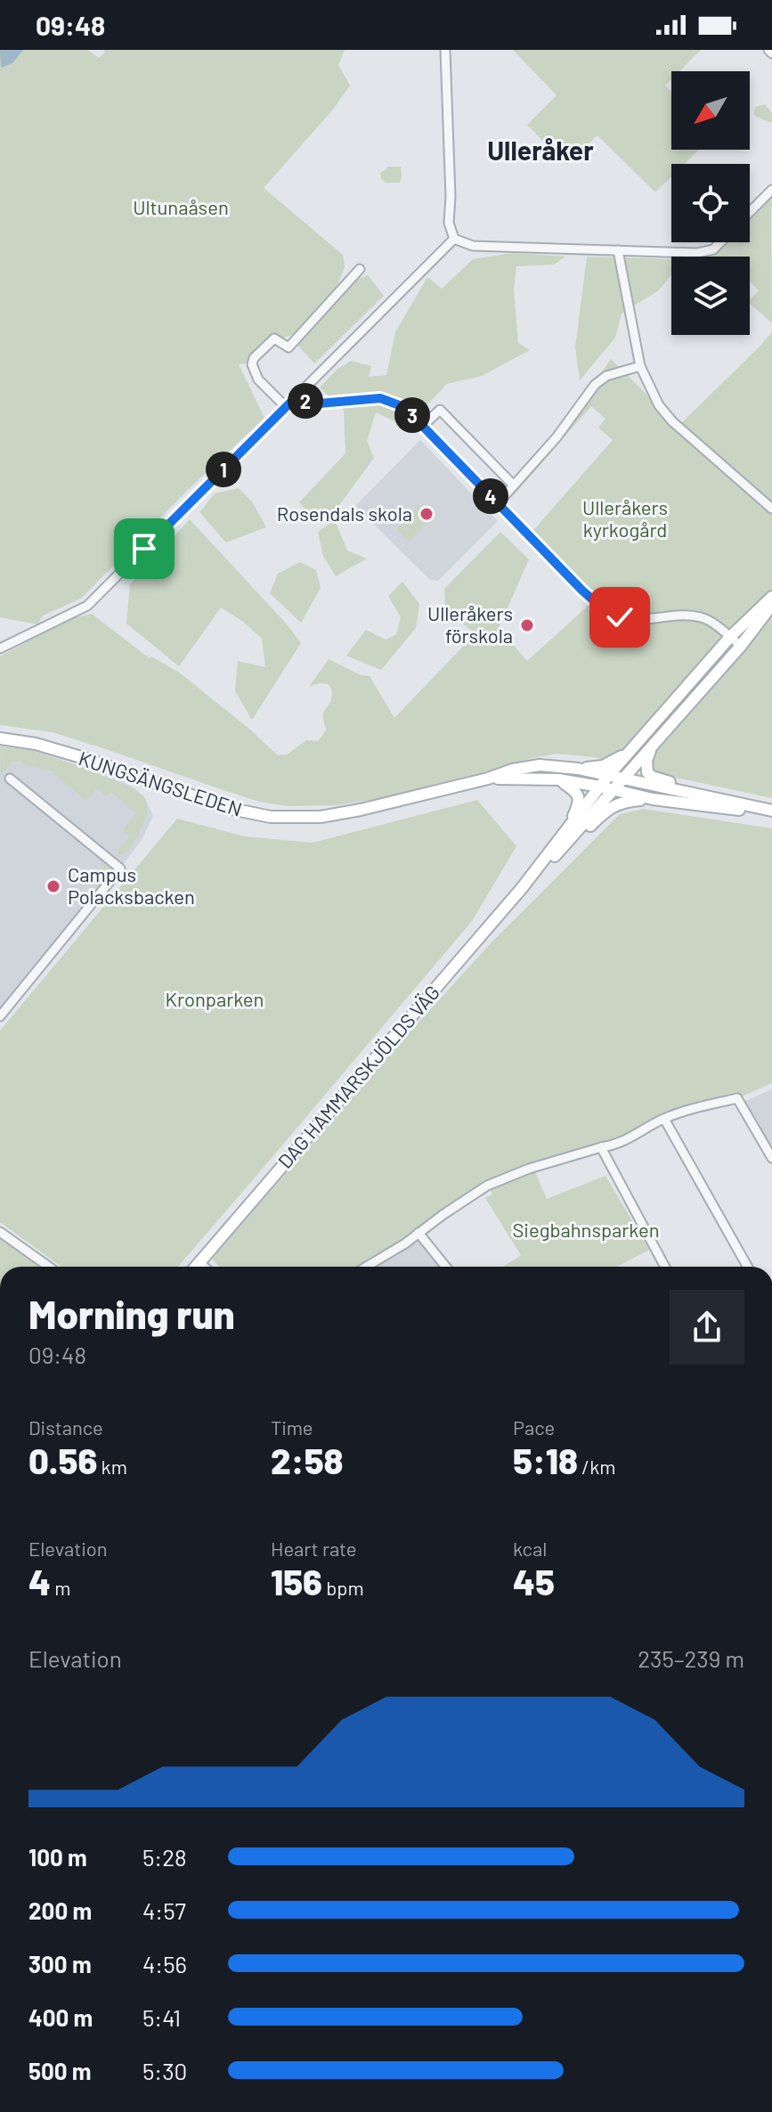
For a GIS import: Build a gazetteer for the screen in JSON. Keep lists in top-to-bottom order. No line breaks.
{"streets":{"main road":["KUNGSÄNGSLEDEN","DAG HAMMARSKJÖLDS VÄG"]},"crossings":[["KUNGSÄNGSLEDEN","DAG HAMMARSKJÖLDS VÄG"]],"districts":["Ulleråker"],"parks":["Ultunaåsen","Ulleråkers kyrkogård","Kronparken","Siegbahnsparken"],"places":["Rosendals skola","Ulleråkers förskola","Campus Polacksbacken"],"north":"bottom left","page":{"status":"09:48","pins":["2","3","1","4"],"heading":["Morning run","09:48"],"stats":[["Distance","0.56 km"],["Time","2:58"],["Pace","5:18 /km"],["Elevation","4 m"],["Heart rate","156 bpm"],["kcal","45"]],"chart":["Elevation","235–239 m"],"list":[{"name":"100 m","note":"5:28"},{"name":"200 m","note":"4:57"},{"name":"300 m","note":"4:56"},{"name":"400 m","note":"5:41"},{"name":"500 m","note":"5:30"}]}}
